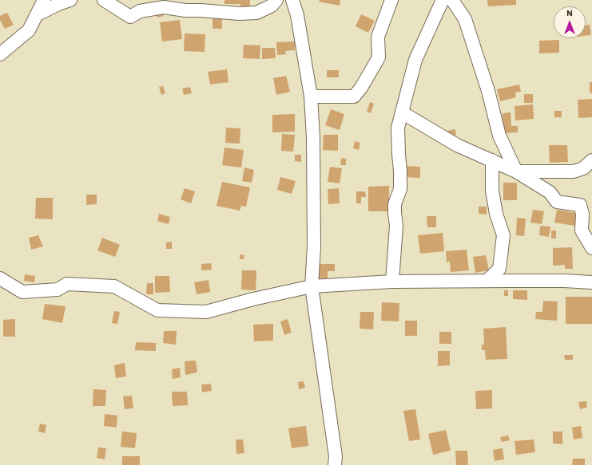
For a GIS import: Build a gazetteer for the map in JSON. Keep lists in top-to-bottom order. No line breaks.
{"north":"top"}
